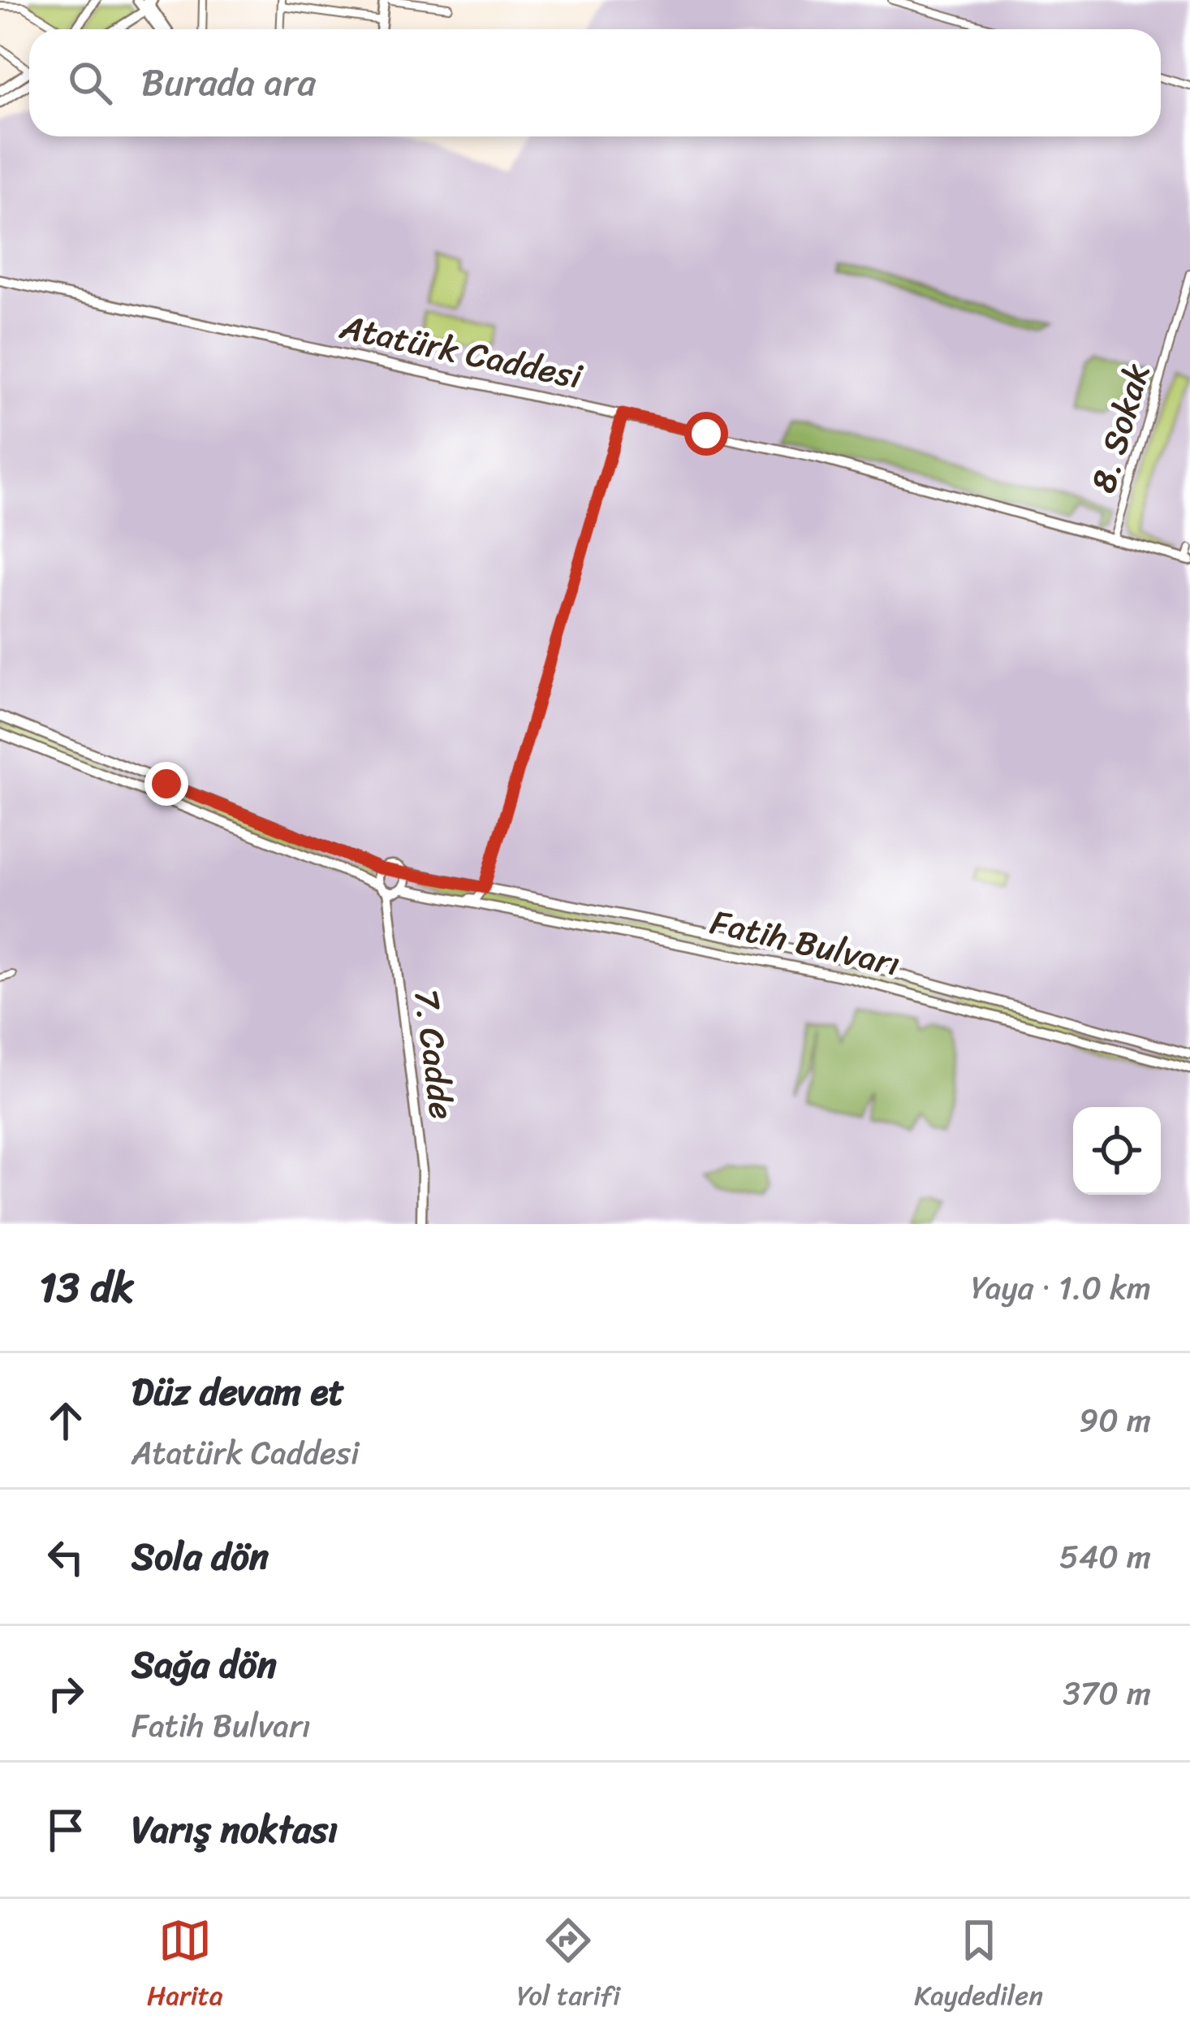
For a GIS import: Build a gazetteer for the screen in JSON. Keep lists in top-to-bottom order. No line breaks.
{"streets":{"main road":["Atatürk Caddesi","Fatih Bulvarı","7. Cadde"],"street":["8. Sokak"]},"crossings":[["Atatürk Caddesi","8. Sokak"],["Fatih Bulvarı","7. Cadde"]],"page":{"search":"Burada ara","heading":["13 dk","Yaya · 1.0 km"],"list":[["Düz devam et","Atatürk Caddesi","90 m"],["Sola dön","540 m"],["Sağa dön","Fatih Bulvarı","370 m"],"Varış noktası"],"nav":["Harita","Yol tarifi","Kaydedilen"]}}
